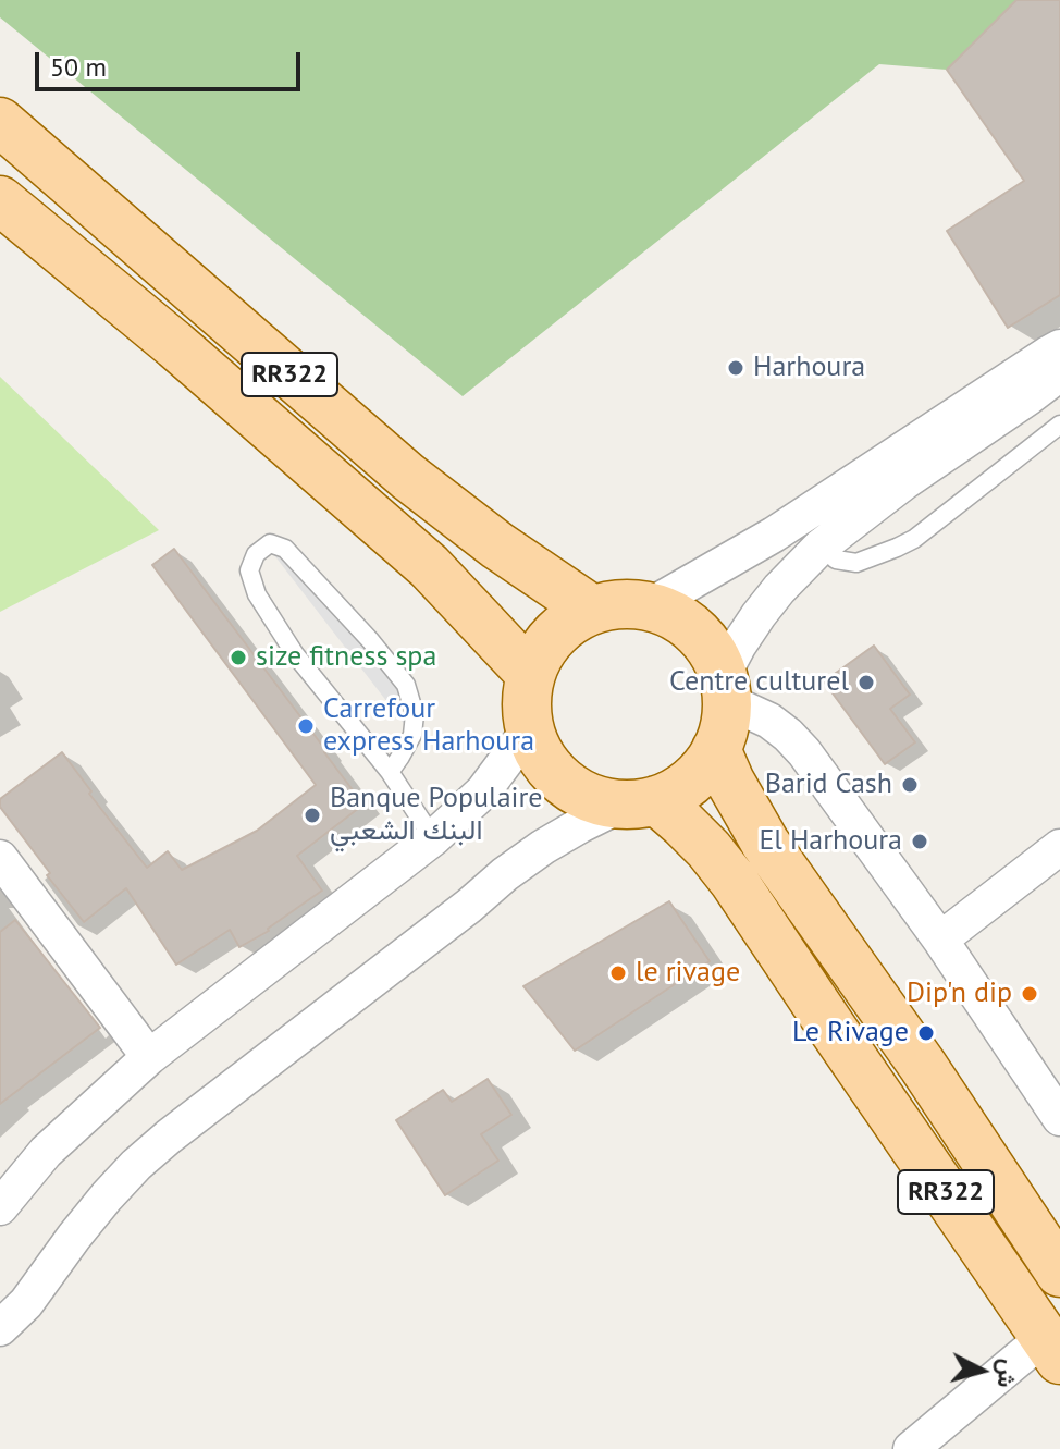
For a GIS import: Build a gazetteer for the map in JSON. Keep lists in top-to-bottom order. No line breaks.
{"streets":{"main road":["RR322"]},"places":["Harhoura","size fitness spa","Centre culturel","Carrefour express Harhoura","Barid Cash","Banque Populaire البنك الشعبي","El Harhoura","le rivage","Dip'n dip","Le Rivage"],"scale_bar":"50 m","north":"right"}
